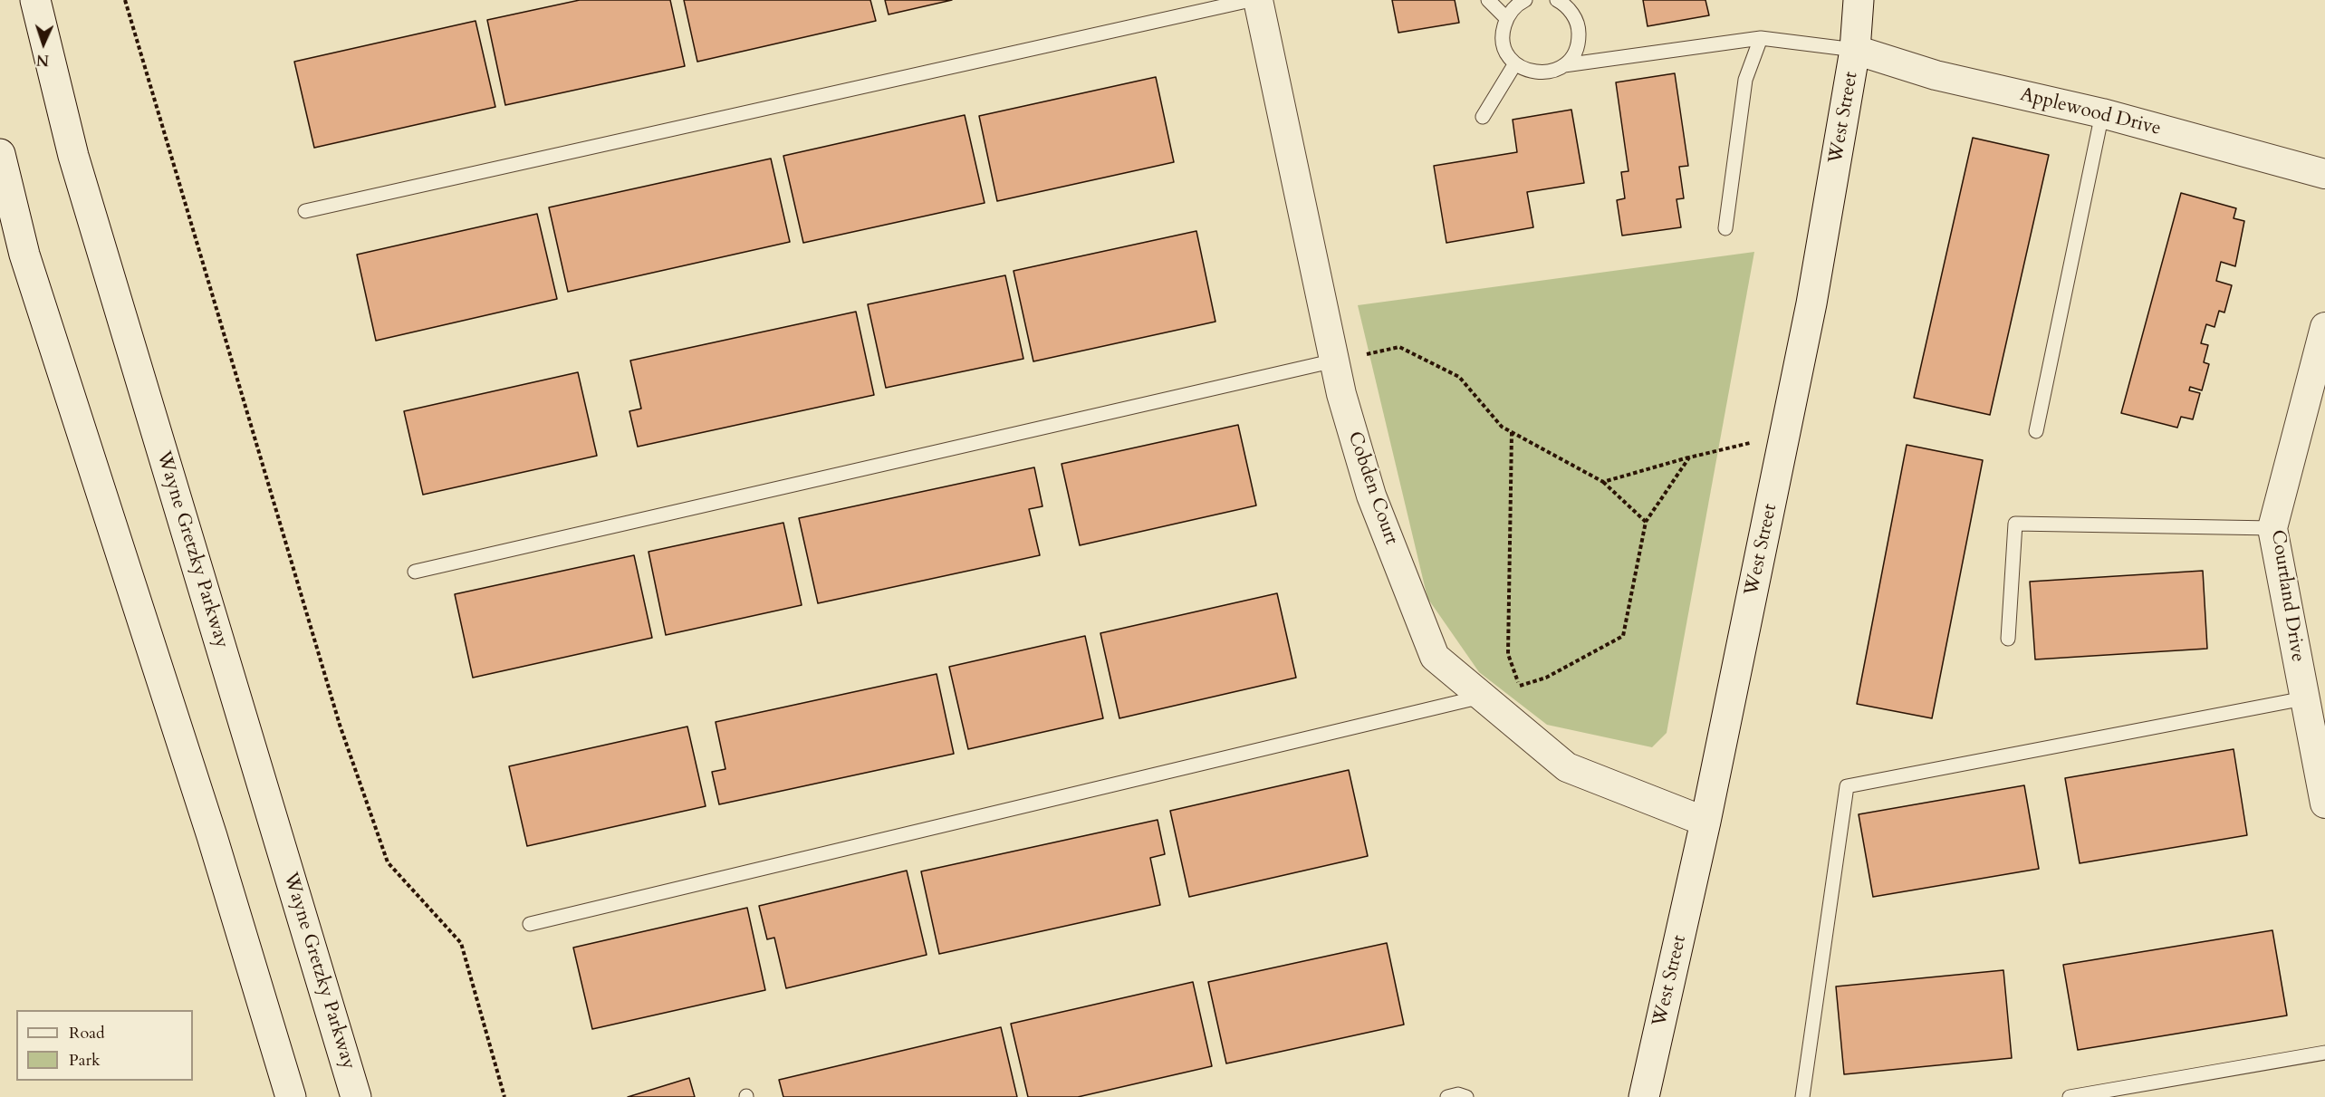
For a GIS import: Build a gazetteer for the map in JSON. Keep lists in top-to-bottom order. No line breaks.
{"streets":{"main road":["West Street","Wayne Gretzky Parkway"],"street":["Applewood Drive","Cobden Court","Courtland Drive"]},"crossings":[["Applewood Drive","West Street"],["West Street","Cobden Court"]],"legend":["Road","Park"],"north":"bottom"}
